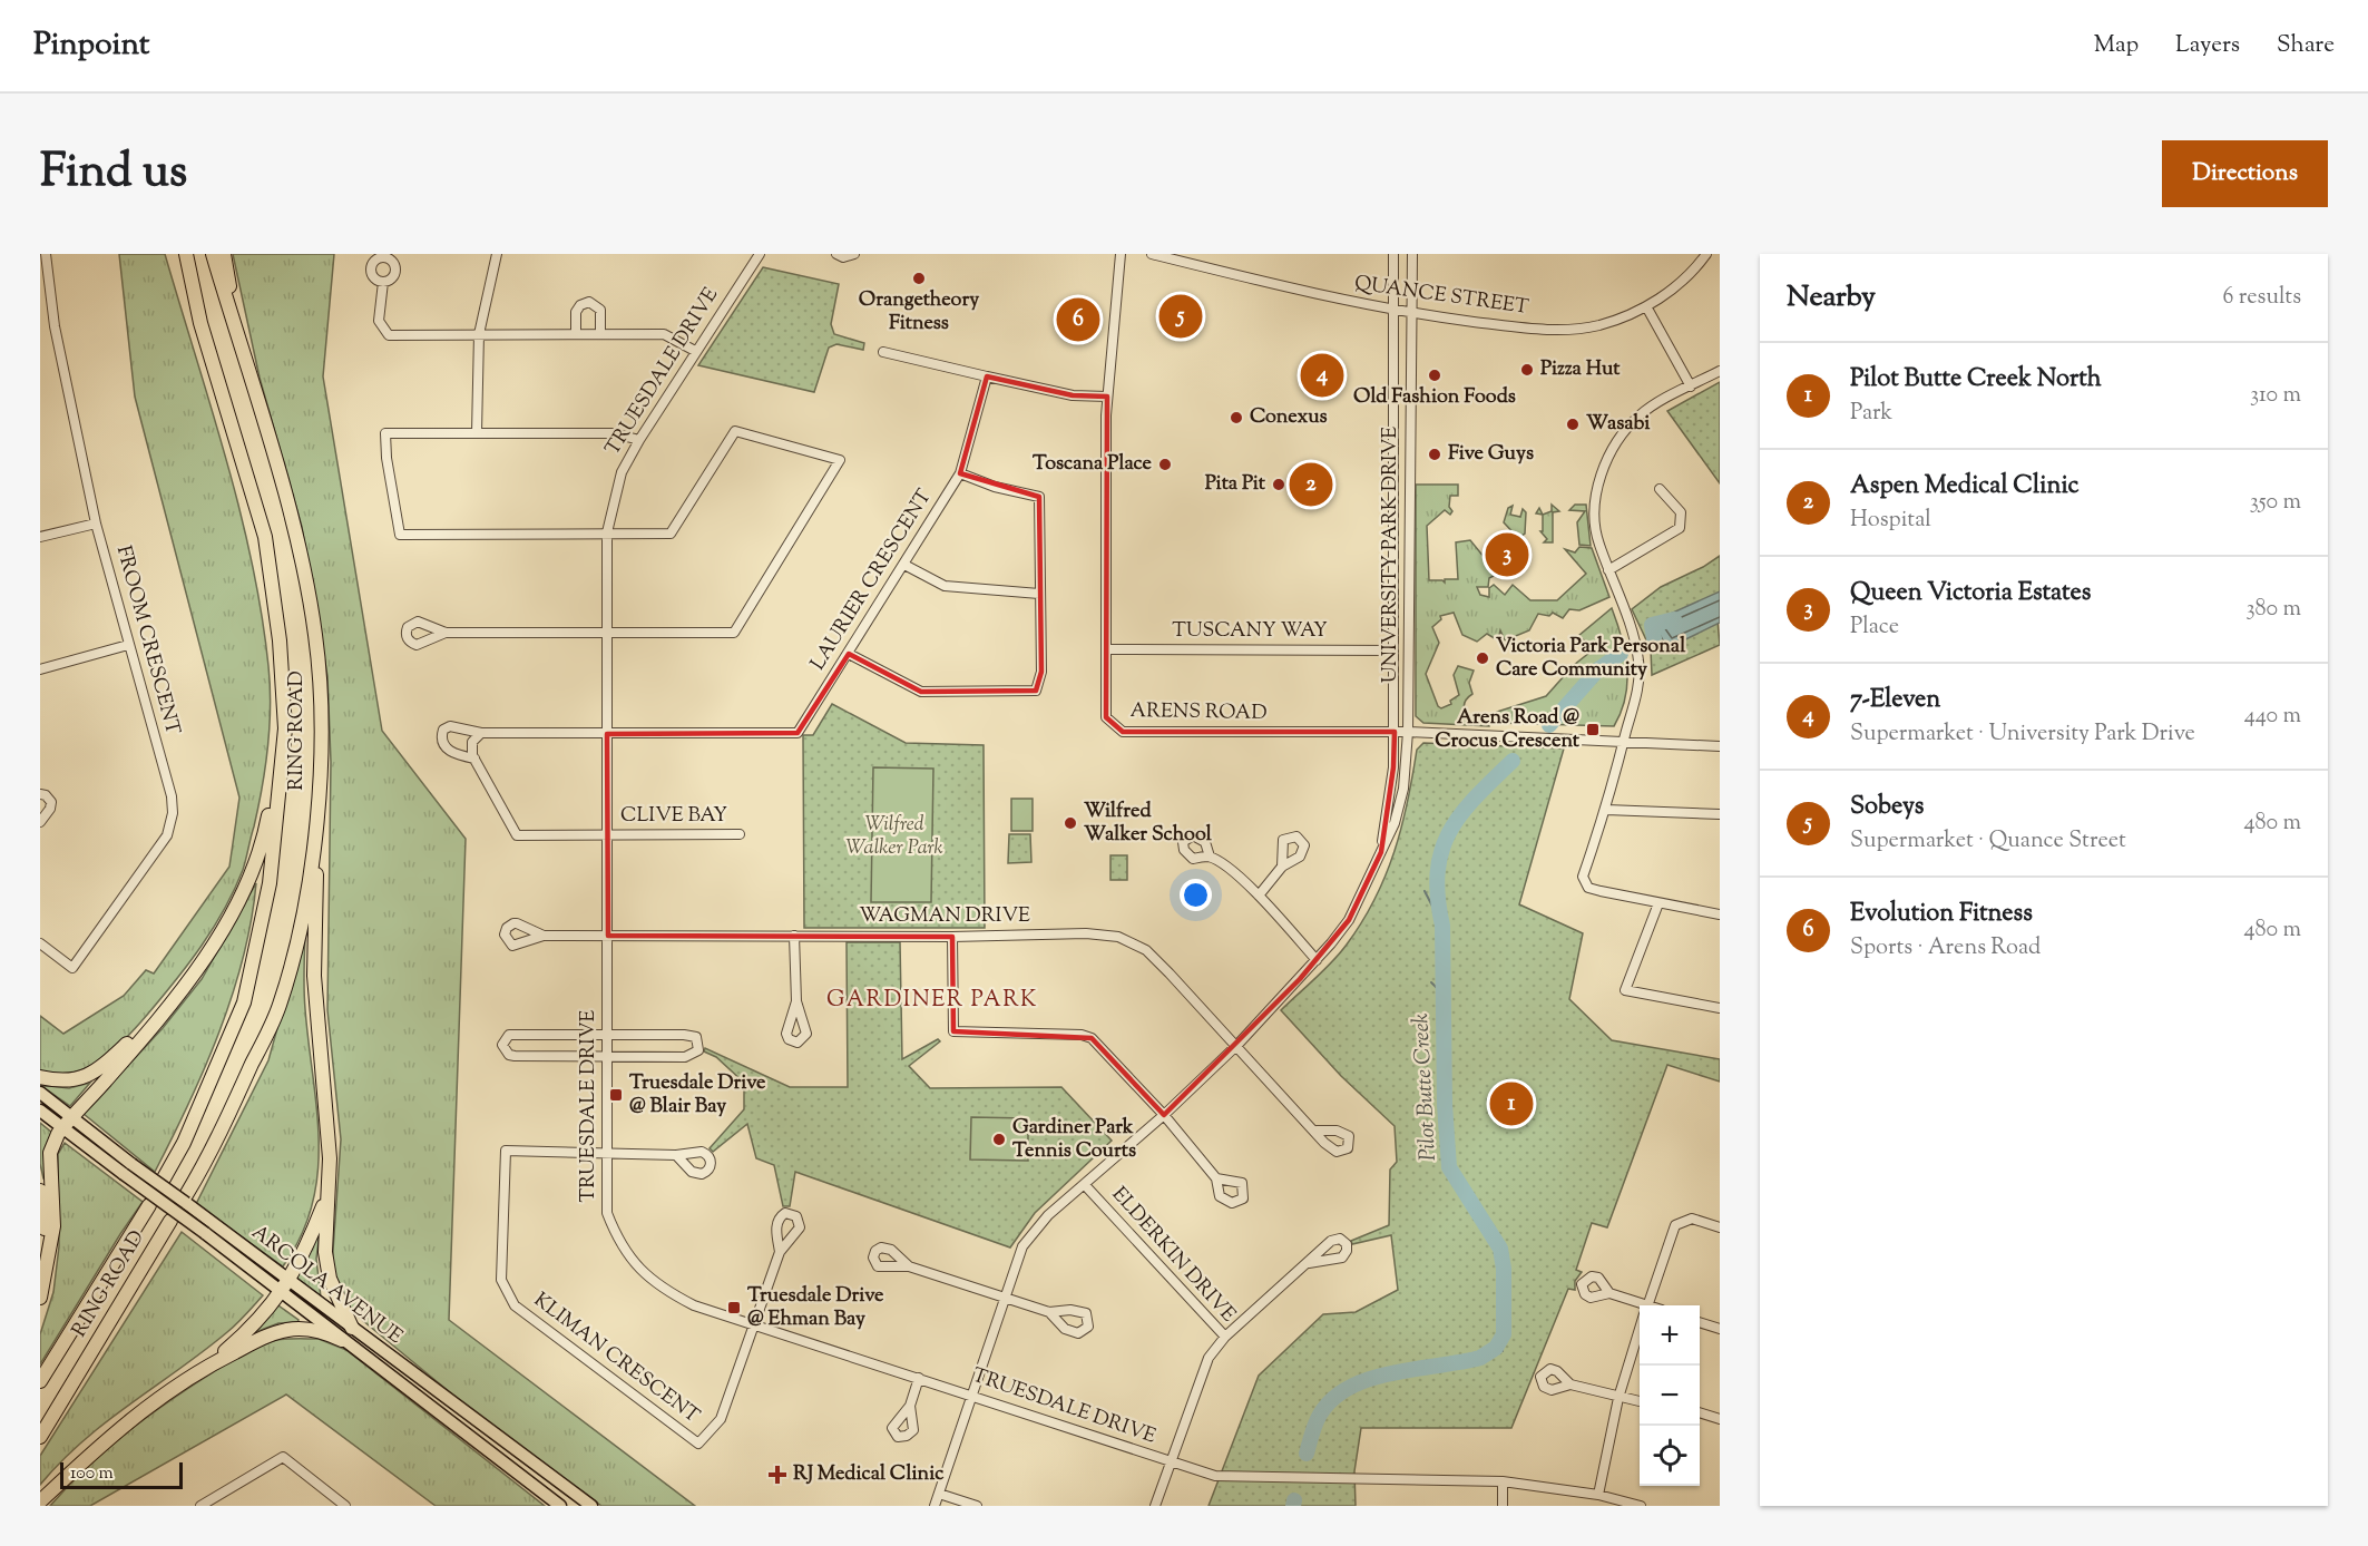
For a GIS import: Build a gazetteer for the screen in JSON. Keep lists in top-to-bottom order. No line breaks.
{"streets":{"highway":["RING ROAD"],"main road":["ARCOLA AVENUE"],"street":["QUANCE STREET","TRUESDALE DRIVE","UNIVERSITY PARK DRIVE","LAURIER CRESCENT","TUSCANY WAY","FROOM CRESCENT","ARENS ROAD","CLIVE BAY","WAGMAN DRIVE","ELDERKIN DRIVE","KLIMAN CRESCENT"]},"crossings":[["QUANCE STREET","UNIVERSITY PARK DRIVE"],["TRUESDALE DRIVE","UNIVERSITY PARK DRIVE"],["TRUESDALE DRIVE","LAURIER CRESCENT"],["TRUESDALE DRIVE","CLIVE BAY"],["TRUESDALE DRIVE","WAGMAN DRIVE"],["TRUESDALE DRIVE","ELDERKIN DRIVE"],["TRUESDALE DRIVE","KLIMAN CRESCENT"],["UNIVERSITY PARK DRIVE","TUSCANY WAY"],["UNIVERSITY PARK DRIVE","ARENS ROAD"],["UNIVERSITY PARK DRIVE","WAGMAN DRIVE"],["UNIVERSITY PARK DRIVE","ELDERKIN DRIVE"],["TUSCANY WAY","ARENS ROAD"]],"districts":["GARDINER PARK"],"water":["Pilot Butte Creek"],"parks":["Wilfred Walker Park"],"places":{"other":["Orangetheory Fitness","Pizza Hut","Old Fashion Foods","Conexus","Wasabi","Five Guys","Toscana Place","Pita Pit","Victoria Park Personal Care Community","Wilfred Walker School","Gardiner Park Tennis Courts"],"transit":["Arens Road @ Crocus Crescent","Truesdale Drive @ Blair Bay","Truesdale Drive @ Ehman Bay"],"health":["RJ Medical Clinic"]},"scale_bar":"100 m","page":{"header":"Pinpoint","nav":["Map","Layers","Share"],"title":"Find us","buttons":"Directions","heading":["Nearby","6 results"],"pins":["5","6","4","2","3","1"],"list":[{"mark":"1","name":"Pilot Butte Creek North","note":"Park","value":"310 m"},{"mark":"2","name":"Aspen Medical Clinic","note":"Hospital","value":"350 m"},{"mark":"3","name":"Queen Victoria Estates","note":"Place","value":"380 m"},{"mark":"4","name":"7-Eleven","note":"Supermarket · University Park Drive","value":"440 m"},{"mark":"5","name":"Sobeys","note":"Supermarket · Quance Street","value":"480 m"},{"mark":"6","name":"Evolution Fitness","note":"Sports · Arens Road","value":"480 m"}],"map_buttons":["+","−"],"scale":"100 m"}}
